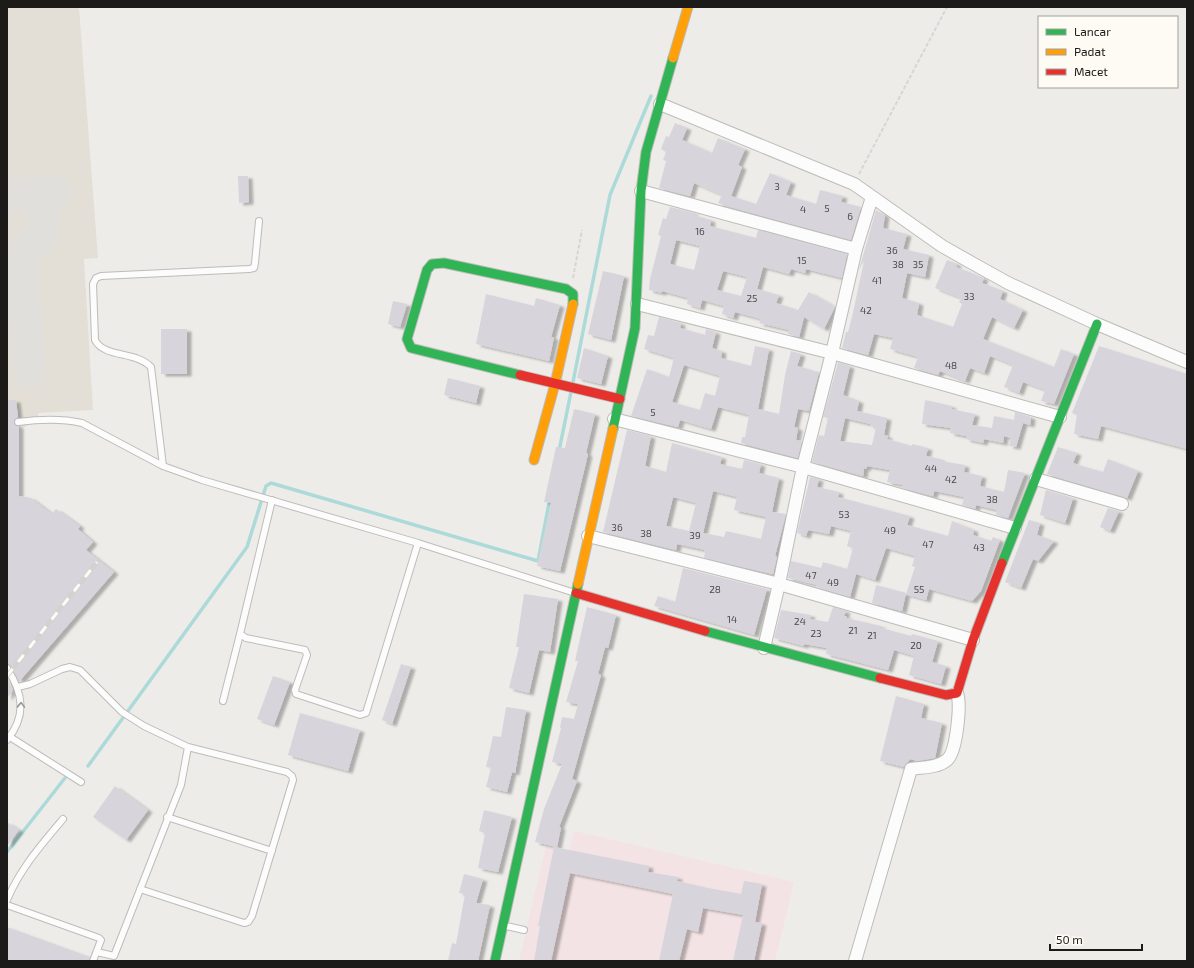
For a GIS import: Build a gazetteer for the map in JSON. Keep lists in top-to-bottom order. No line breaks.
{"house_numbers":["3","5","4","6","16","36","15","38","35","41","33","25","42","48","5","44","42","38","53","36","49","38","39","47","43","47","49","28","55","14","24","21","23","21","20"],"legend":["Lancar","Padat","Macet"],"scale_bar":"50 m"}
